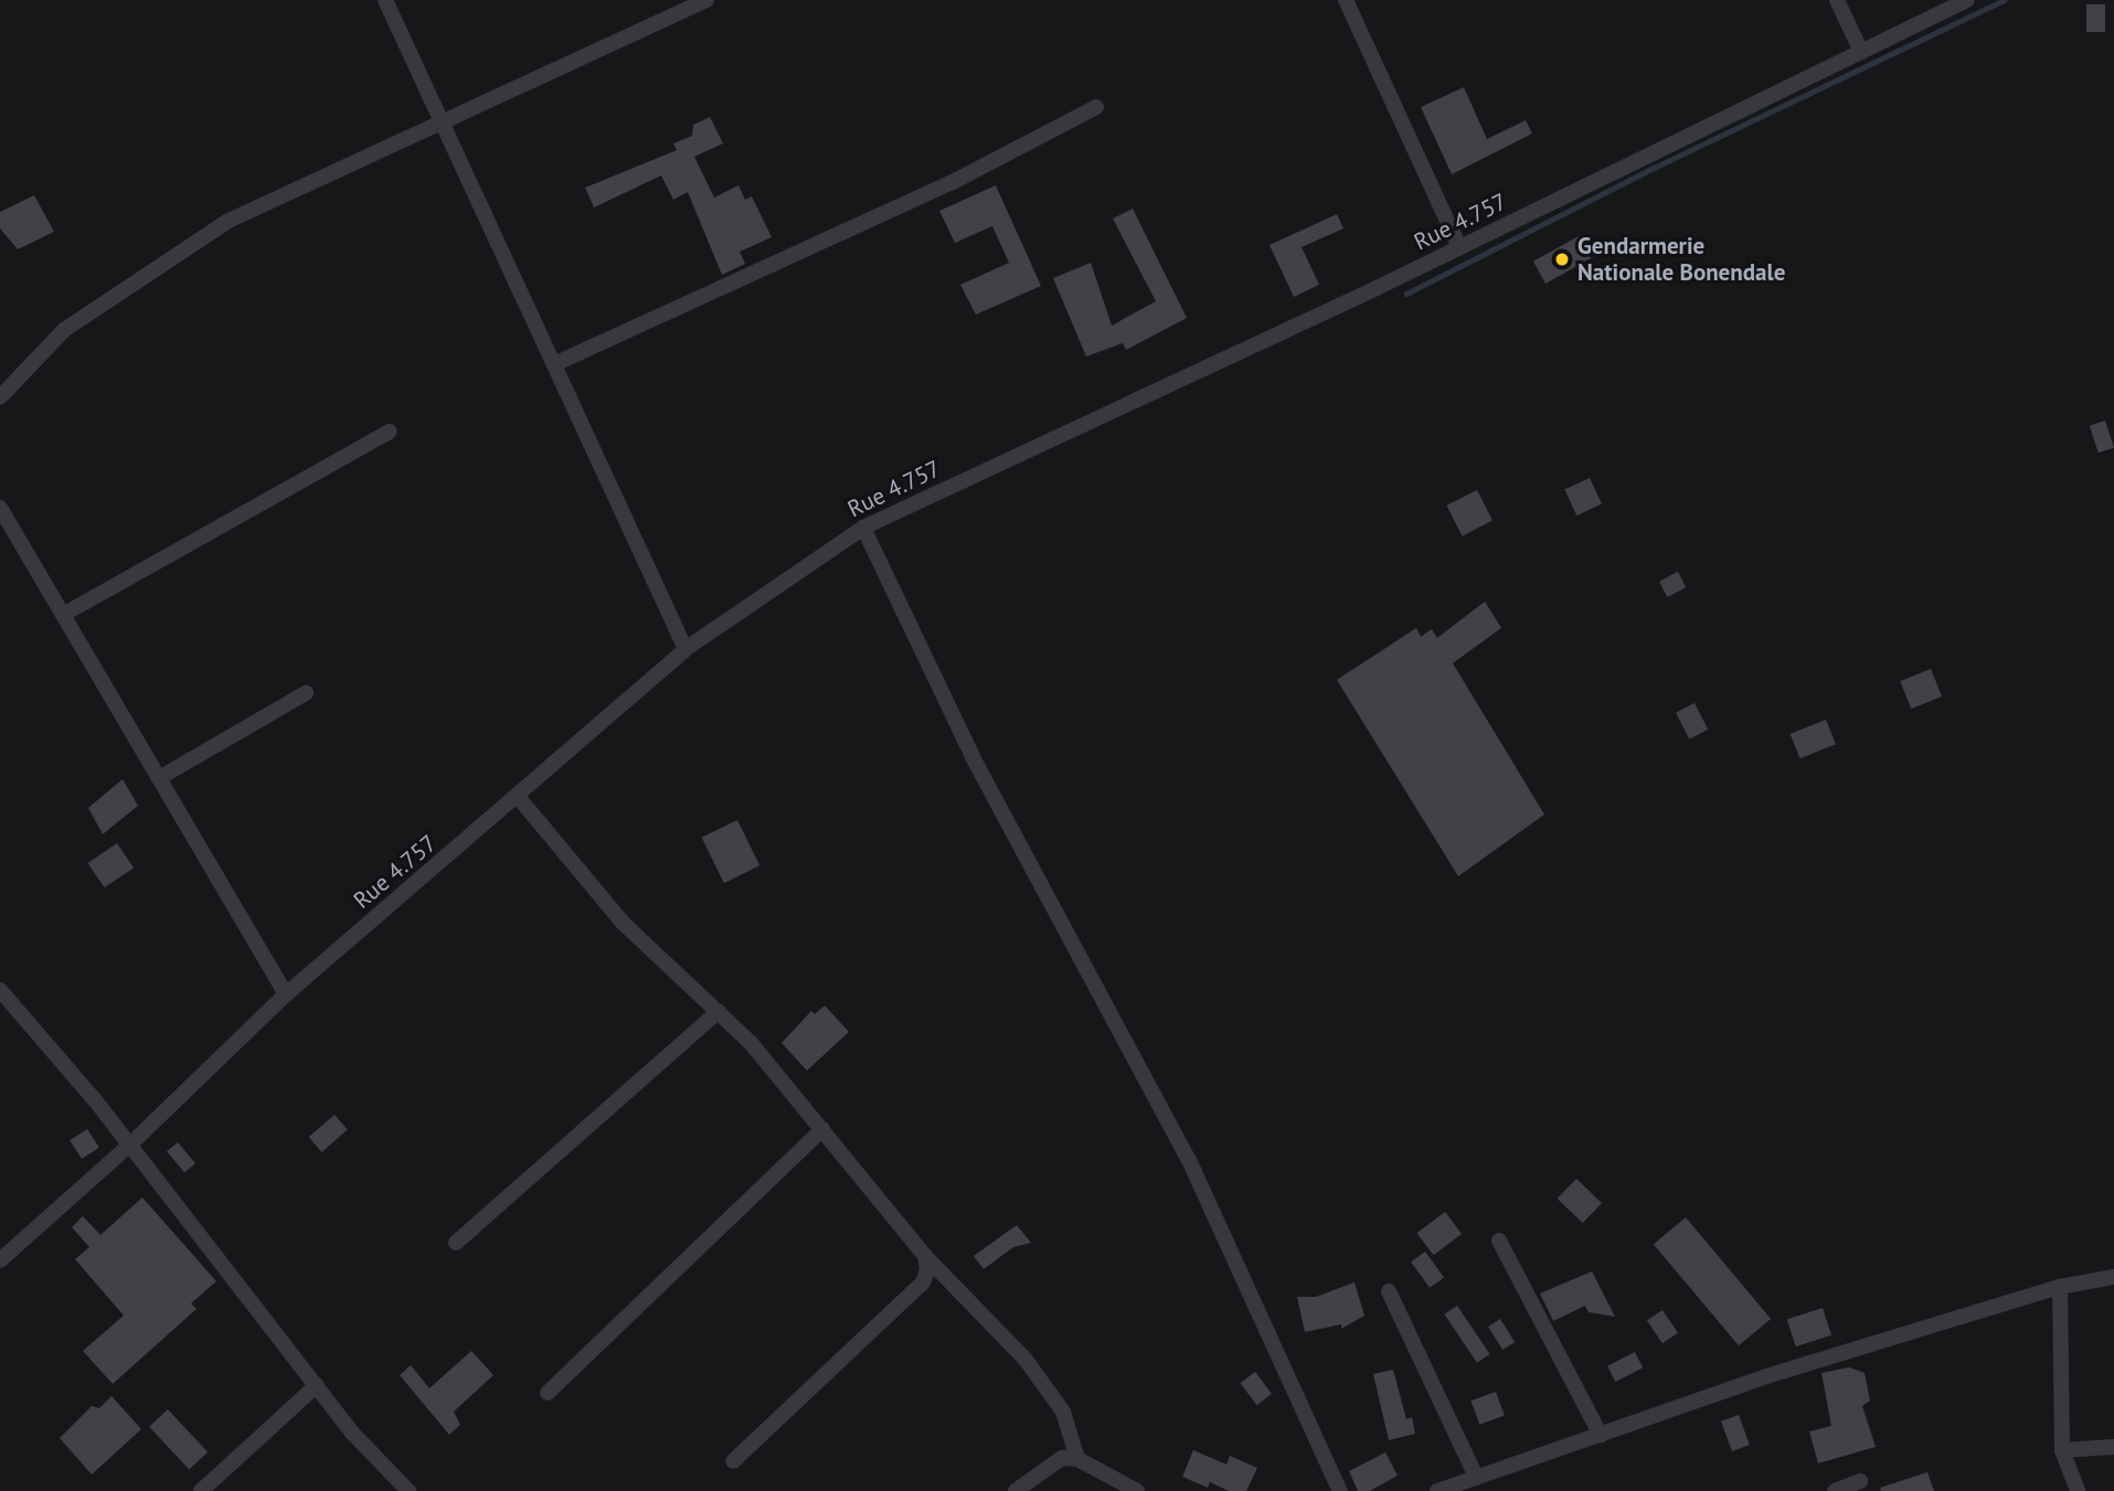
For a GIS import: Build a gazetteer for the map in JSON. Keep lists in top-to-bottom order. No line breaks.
{"streets":{"street":["Rue 4.757"]},"places":["Gendarmerie Nationale Bonendale"]}
